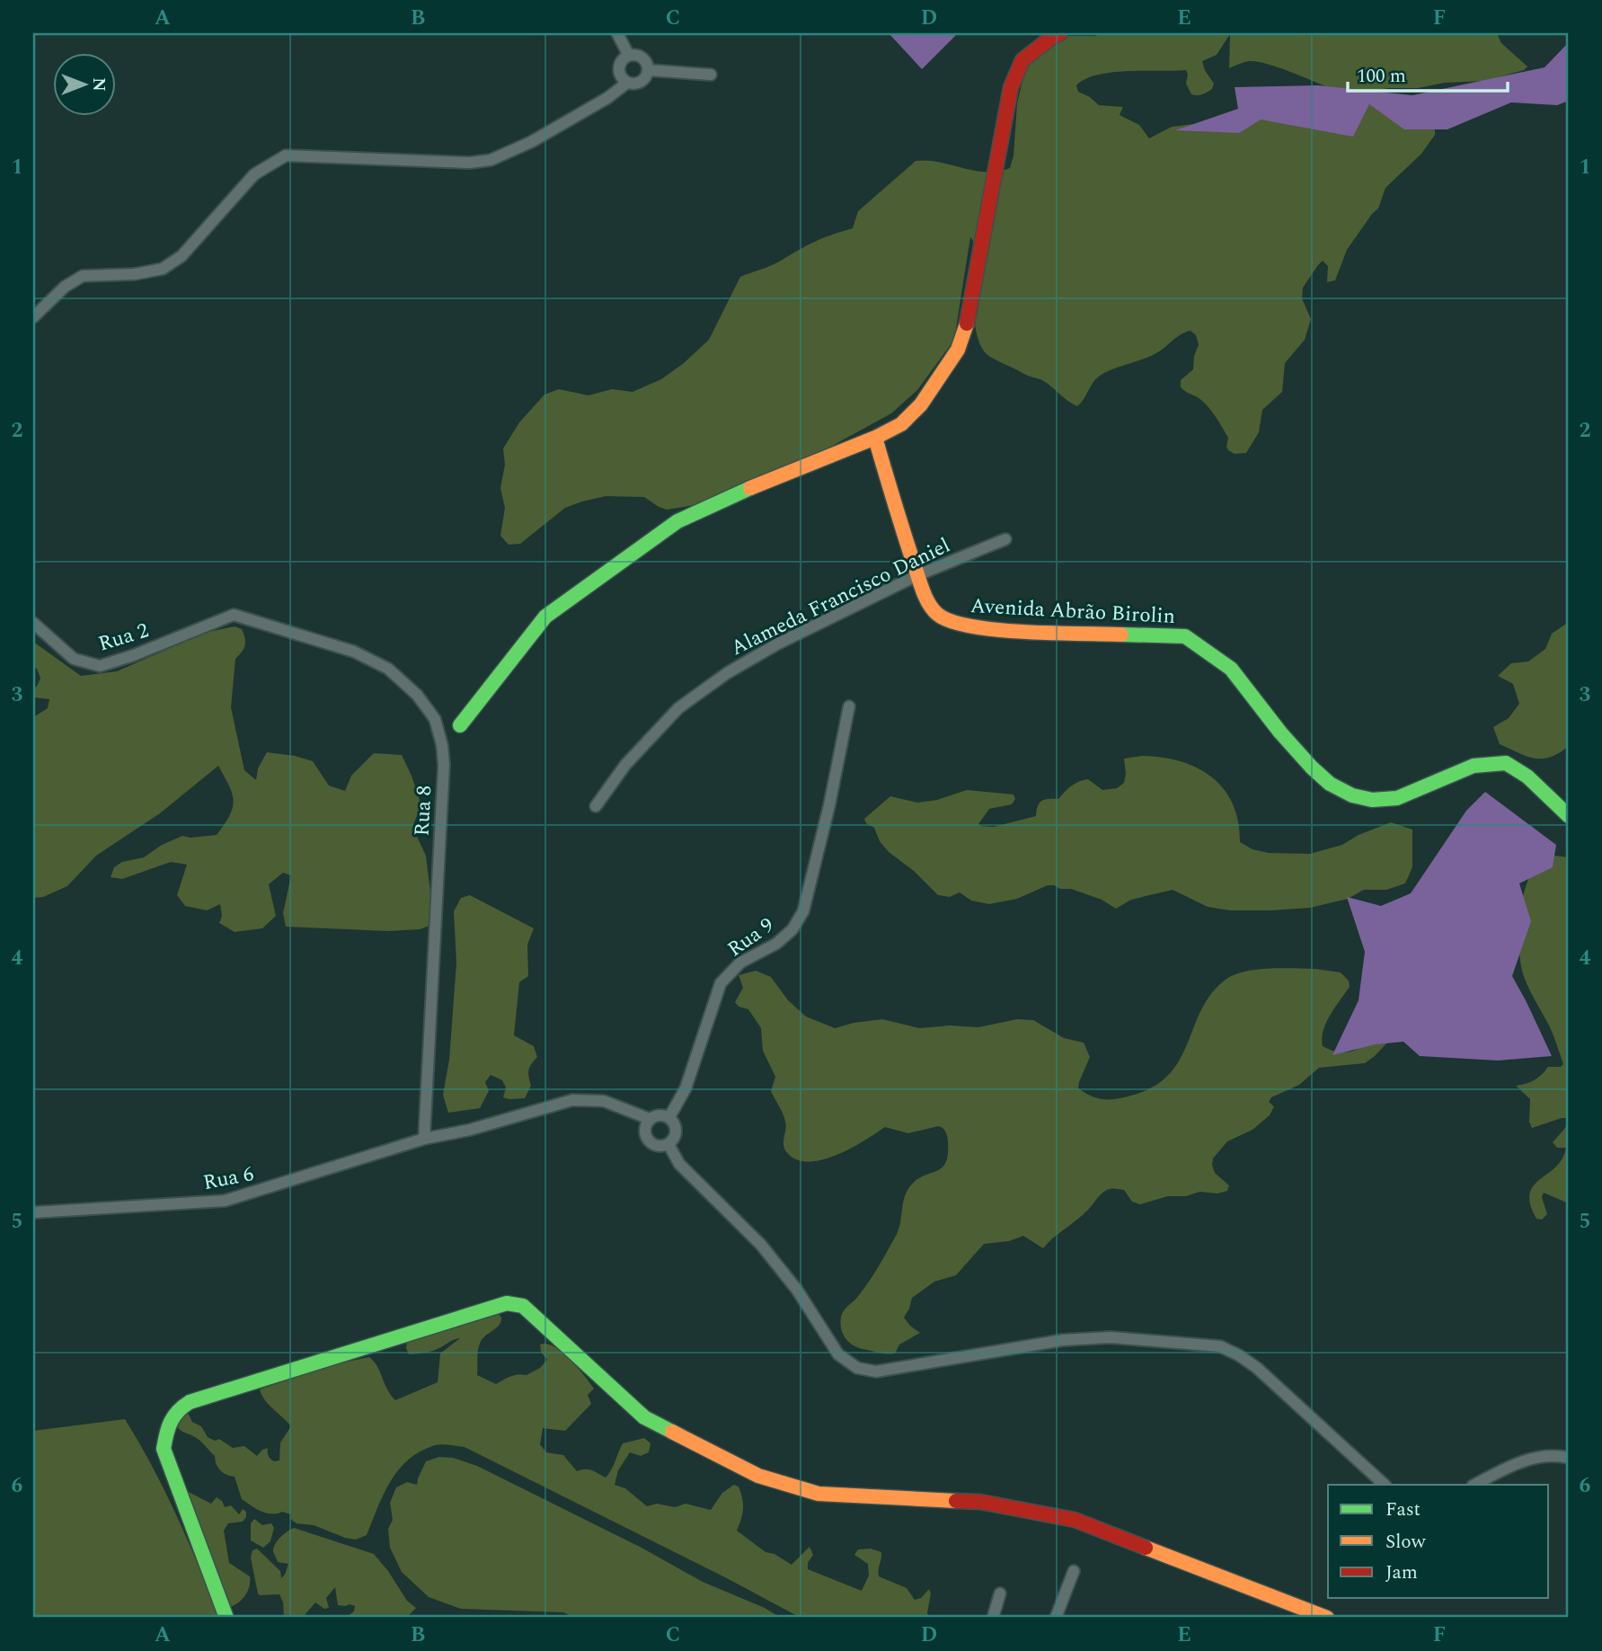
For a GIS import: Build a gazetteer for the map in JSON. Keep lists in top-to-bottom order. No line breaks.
{"streets":{"street":["Alameda Francisco Daniel","Avenida Abrão Birolin","Rua 2","Rua 8","Rua 9","Rua 6"]},"crossings":[["Alameda Francisco Daniel","Avenida Abrão Birolin"],["Rua 2","Rua 8"],["Rua 8","Rua 6"],["Rua 9","Rua 6"]],"legend":["Fast","Slow","Jam"],"scale_bar":"100 m","north":"right","grid":{"columns":["A","B","C","D","E","F"],"rows":["1","2","3","4","5","6"]}}
